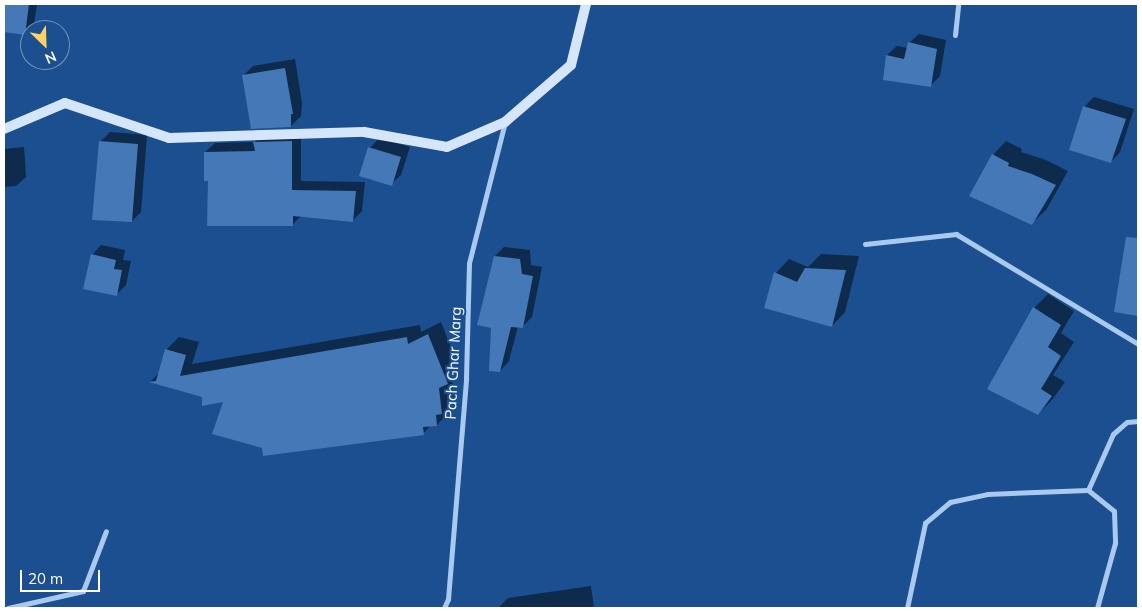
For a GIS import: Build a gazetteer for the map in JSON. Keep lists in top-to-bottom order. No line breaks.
{"streets":{"street":["Pach Ghar Marg"]},"scale_bar":"20 m","north":"bottom right"}
